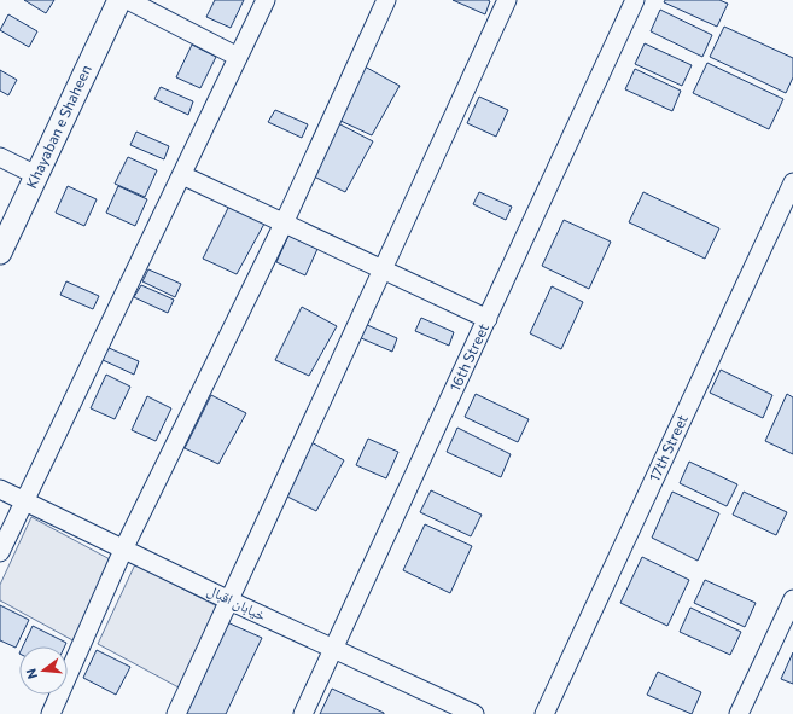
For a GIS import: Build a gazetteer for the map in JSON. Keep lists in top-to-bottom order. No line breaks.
{"streets":{"main road":["Khayaban e Shaheen"],"street":["16th Street","17th Street","خیابان اقبال"]},"crossings":[["16th Street","خیابان اقبال"]],"north":"left"}
